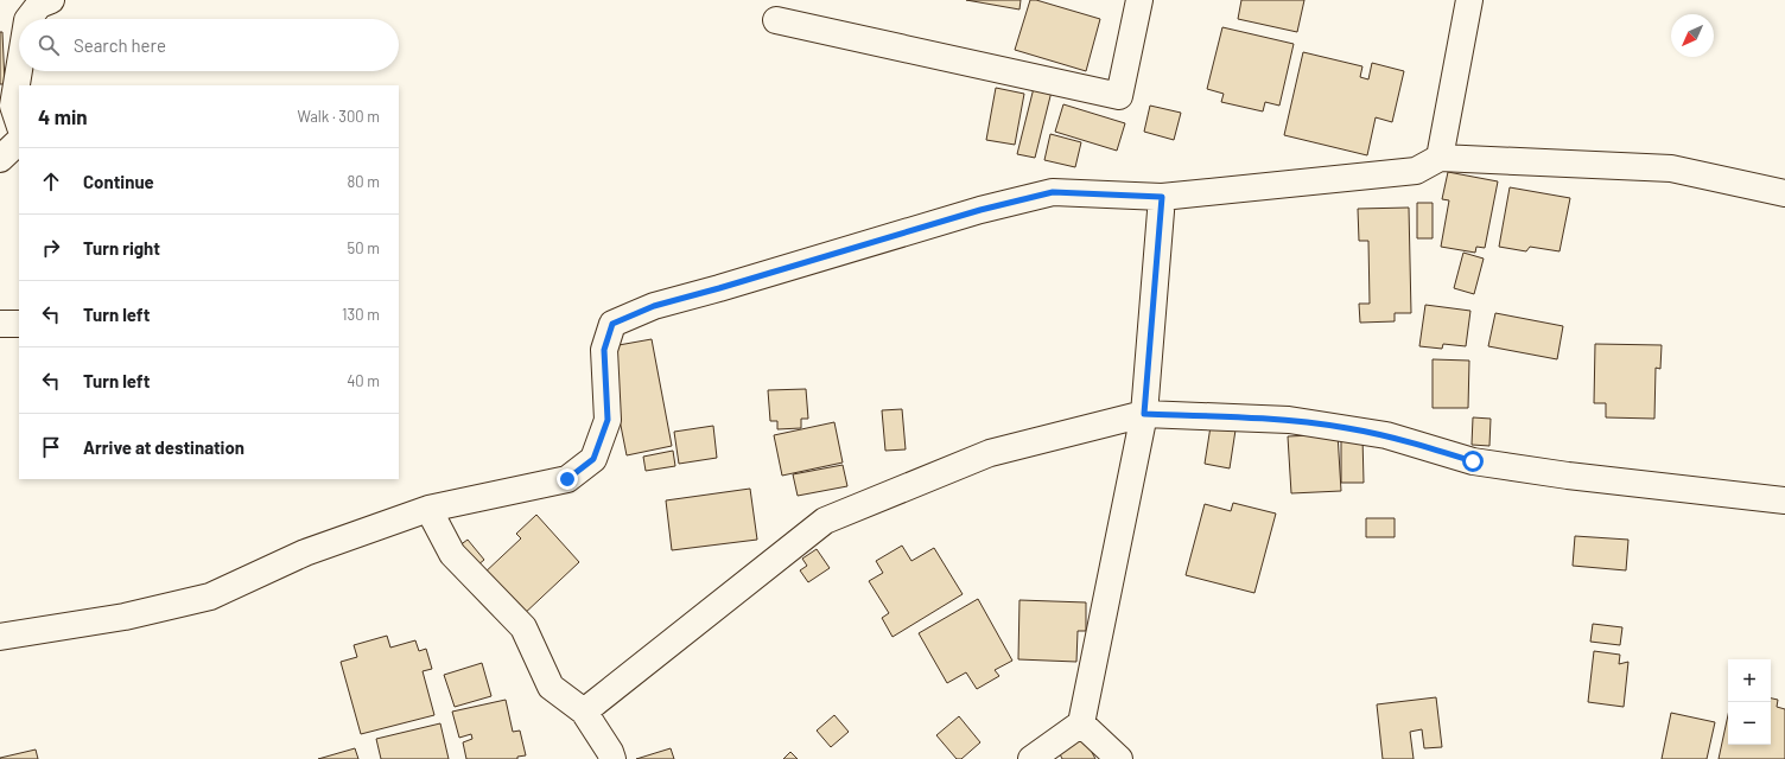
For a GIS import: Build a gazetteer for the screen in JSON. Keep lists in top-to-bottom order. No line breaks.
{"north":"bottom left","page":{"search":"Search here","heading":["4 min","Walk · 300 m"],"list":[["Continue","80 m"],["Turn right","50 m"],["Turn left","130 m"],["Turn left","40 m"],"Arrive at destination"],"map_buttons":["+","−"]}}
